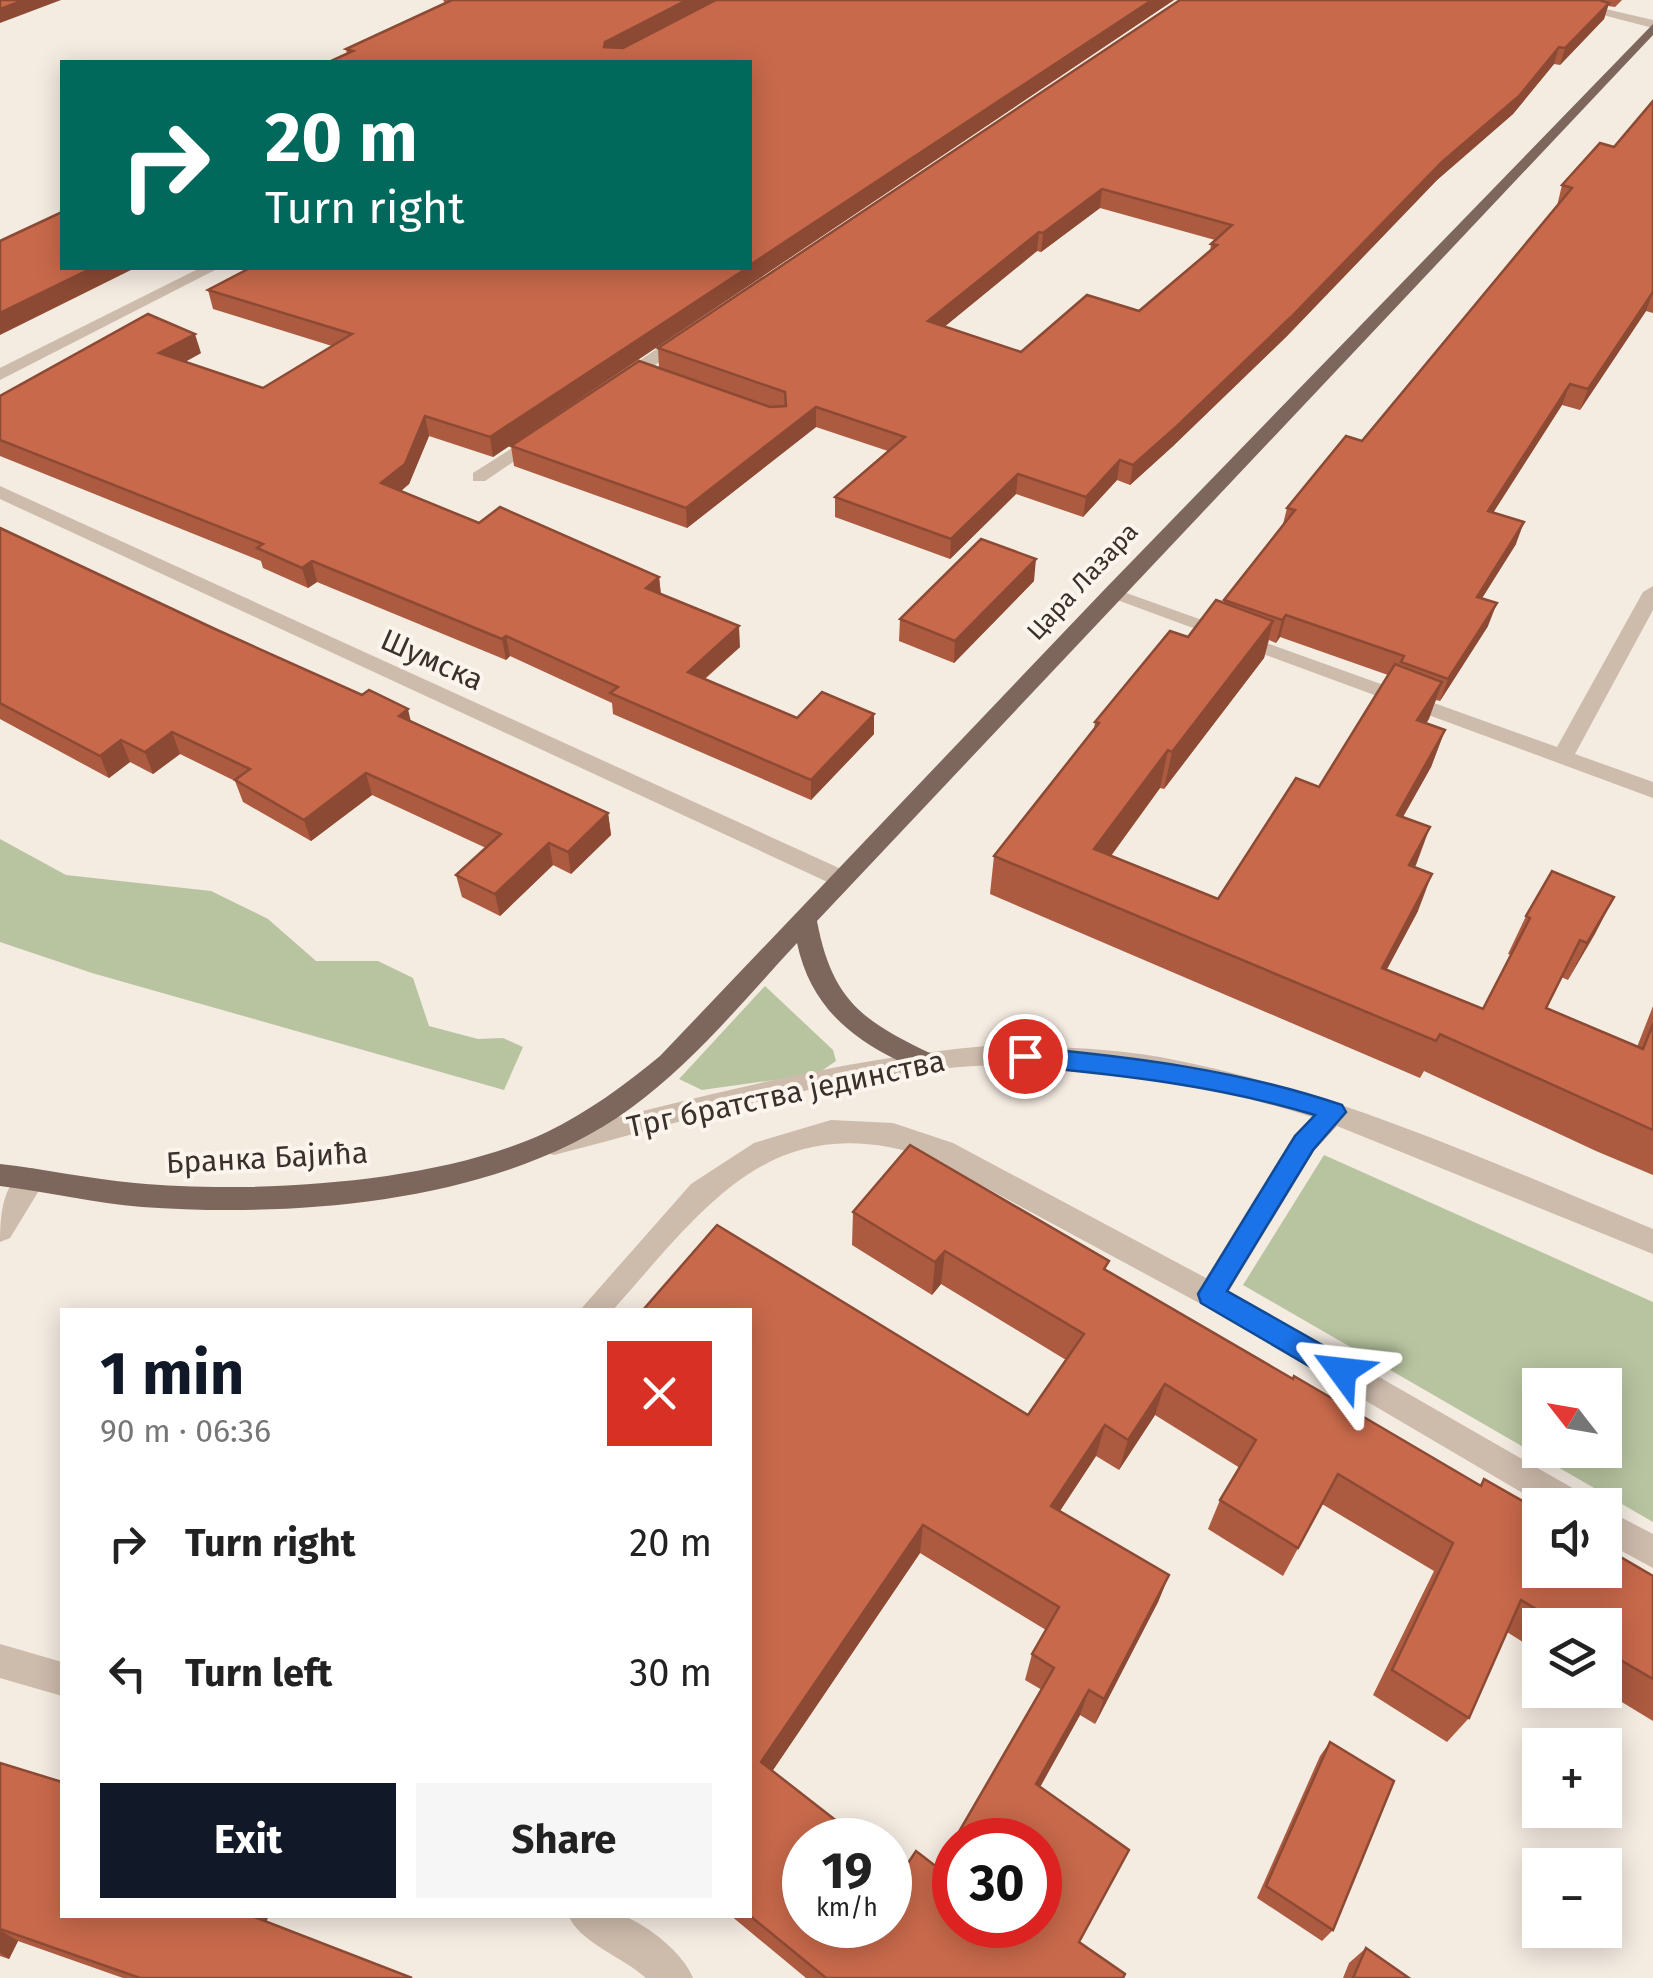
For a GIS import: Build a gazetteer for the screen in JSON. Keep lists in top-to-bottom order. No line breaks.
{"streets":{"main road":["Цара Лазара","Бранка Бајића"],"street":["Шумска","Трг братства јединства"]},"crossings":[["Цара Лазара","Шумска"],["Цара Лазара","Трг братства јединства"],["Цара Лазара","Бранка Бајића"],["Трг братства јединства","Бранка Бајића"]],"north":"top left","page":{"turn":["20 m","Turn right"],"heading":["1 min","90 m · 06:36"],"map_buttons":["+","−"],"list":[{"name":"Turn right","value":"20 m"},{"name":"Turn left","value":"30 m"}],"buttons":["Exit","Share"],"speed":"19 km/h","limit":"30"}}
